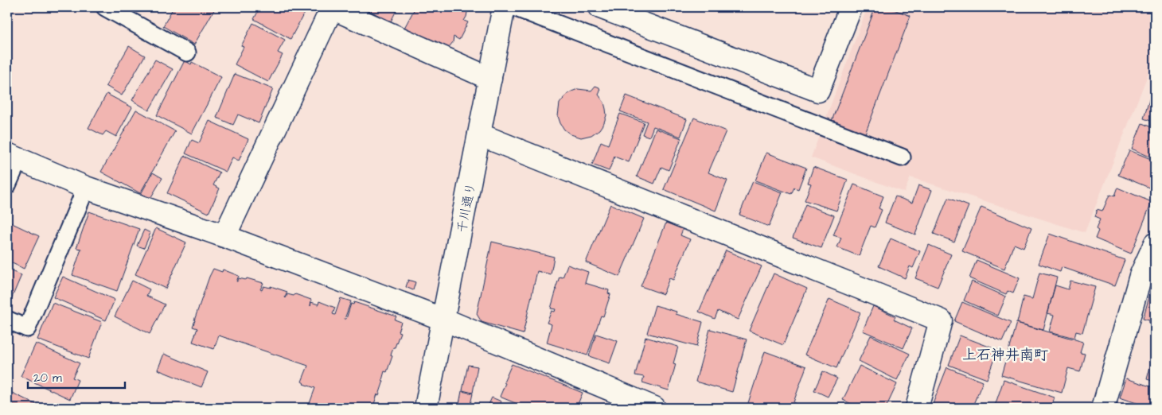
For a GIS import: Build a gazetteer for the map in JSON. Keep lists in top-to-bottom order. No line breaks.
{"streets":{"street":["千川通り"]},"districts":["上石神井南町"],"scale_bar":"20 m"}
